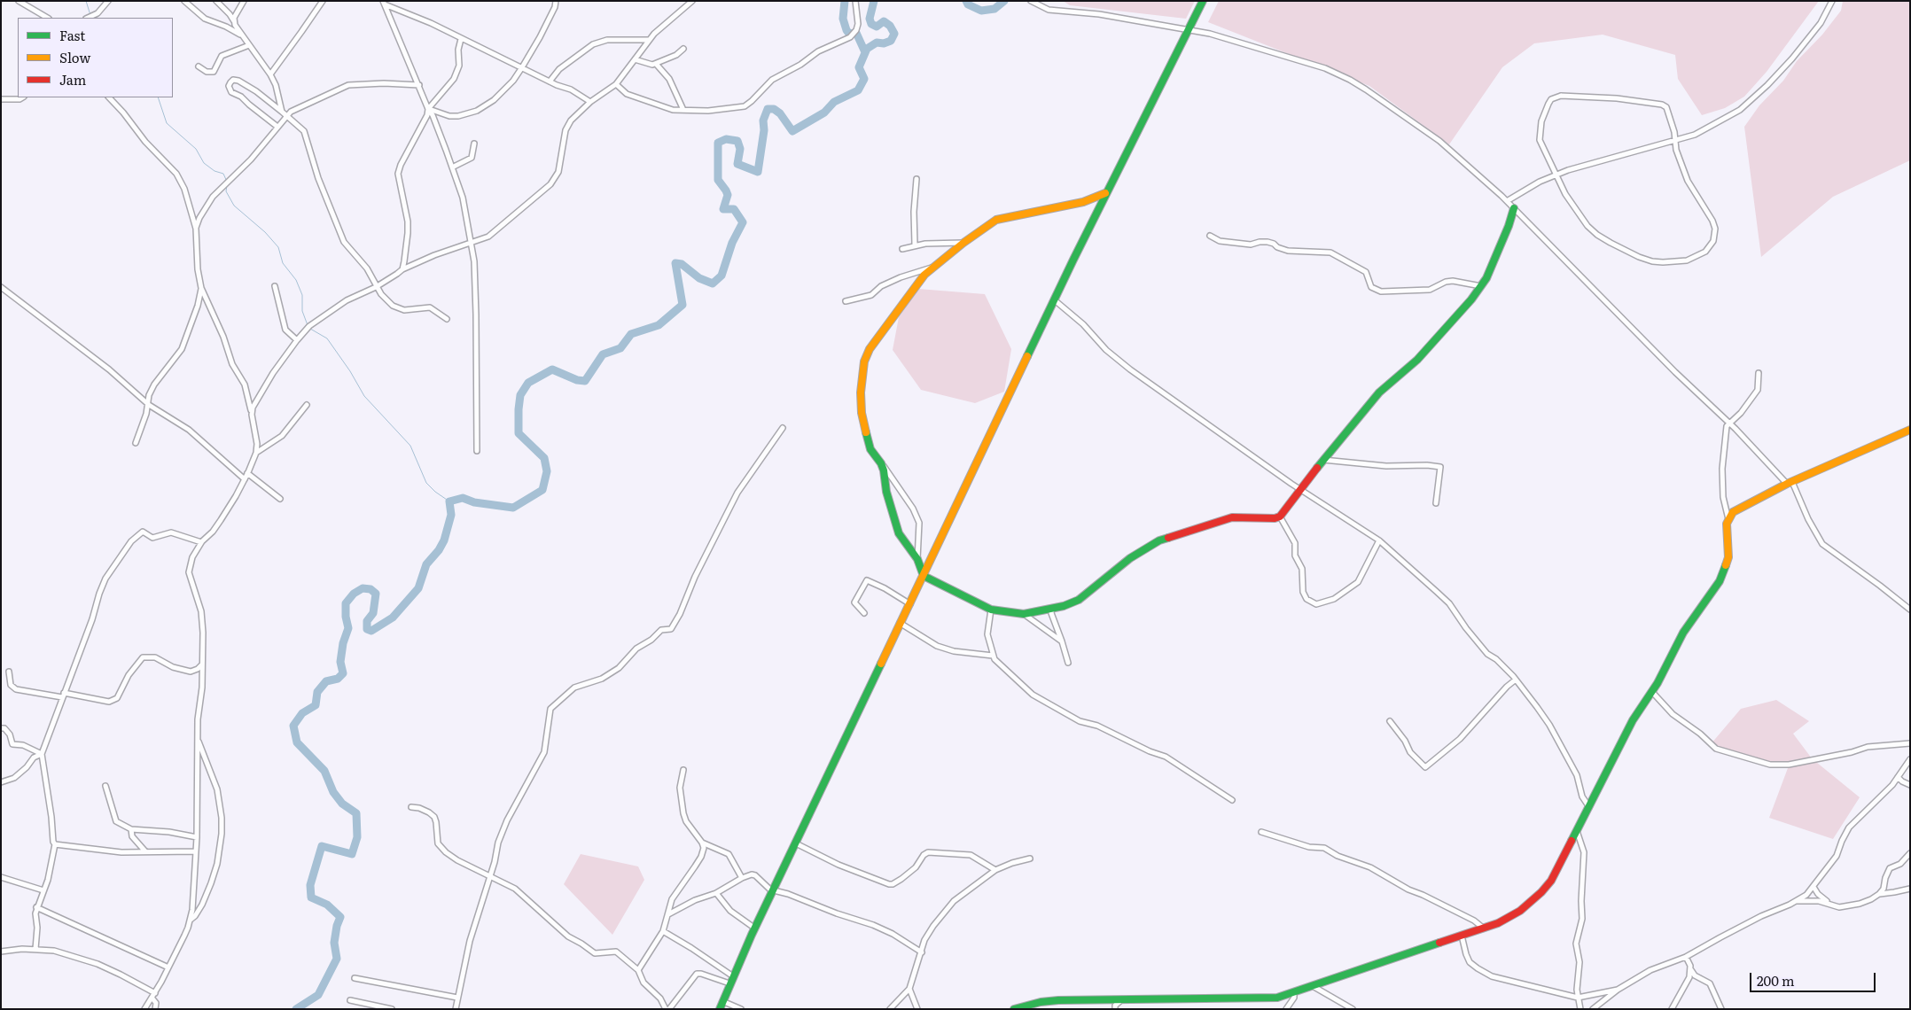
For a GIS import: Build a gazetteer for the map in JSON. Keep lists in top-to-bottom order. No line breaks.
{"legend":["Fast","Slow","Jam"],"scale_bar":"200 m"}
